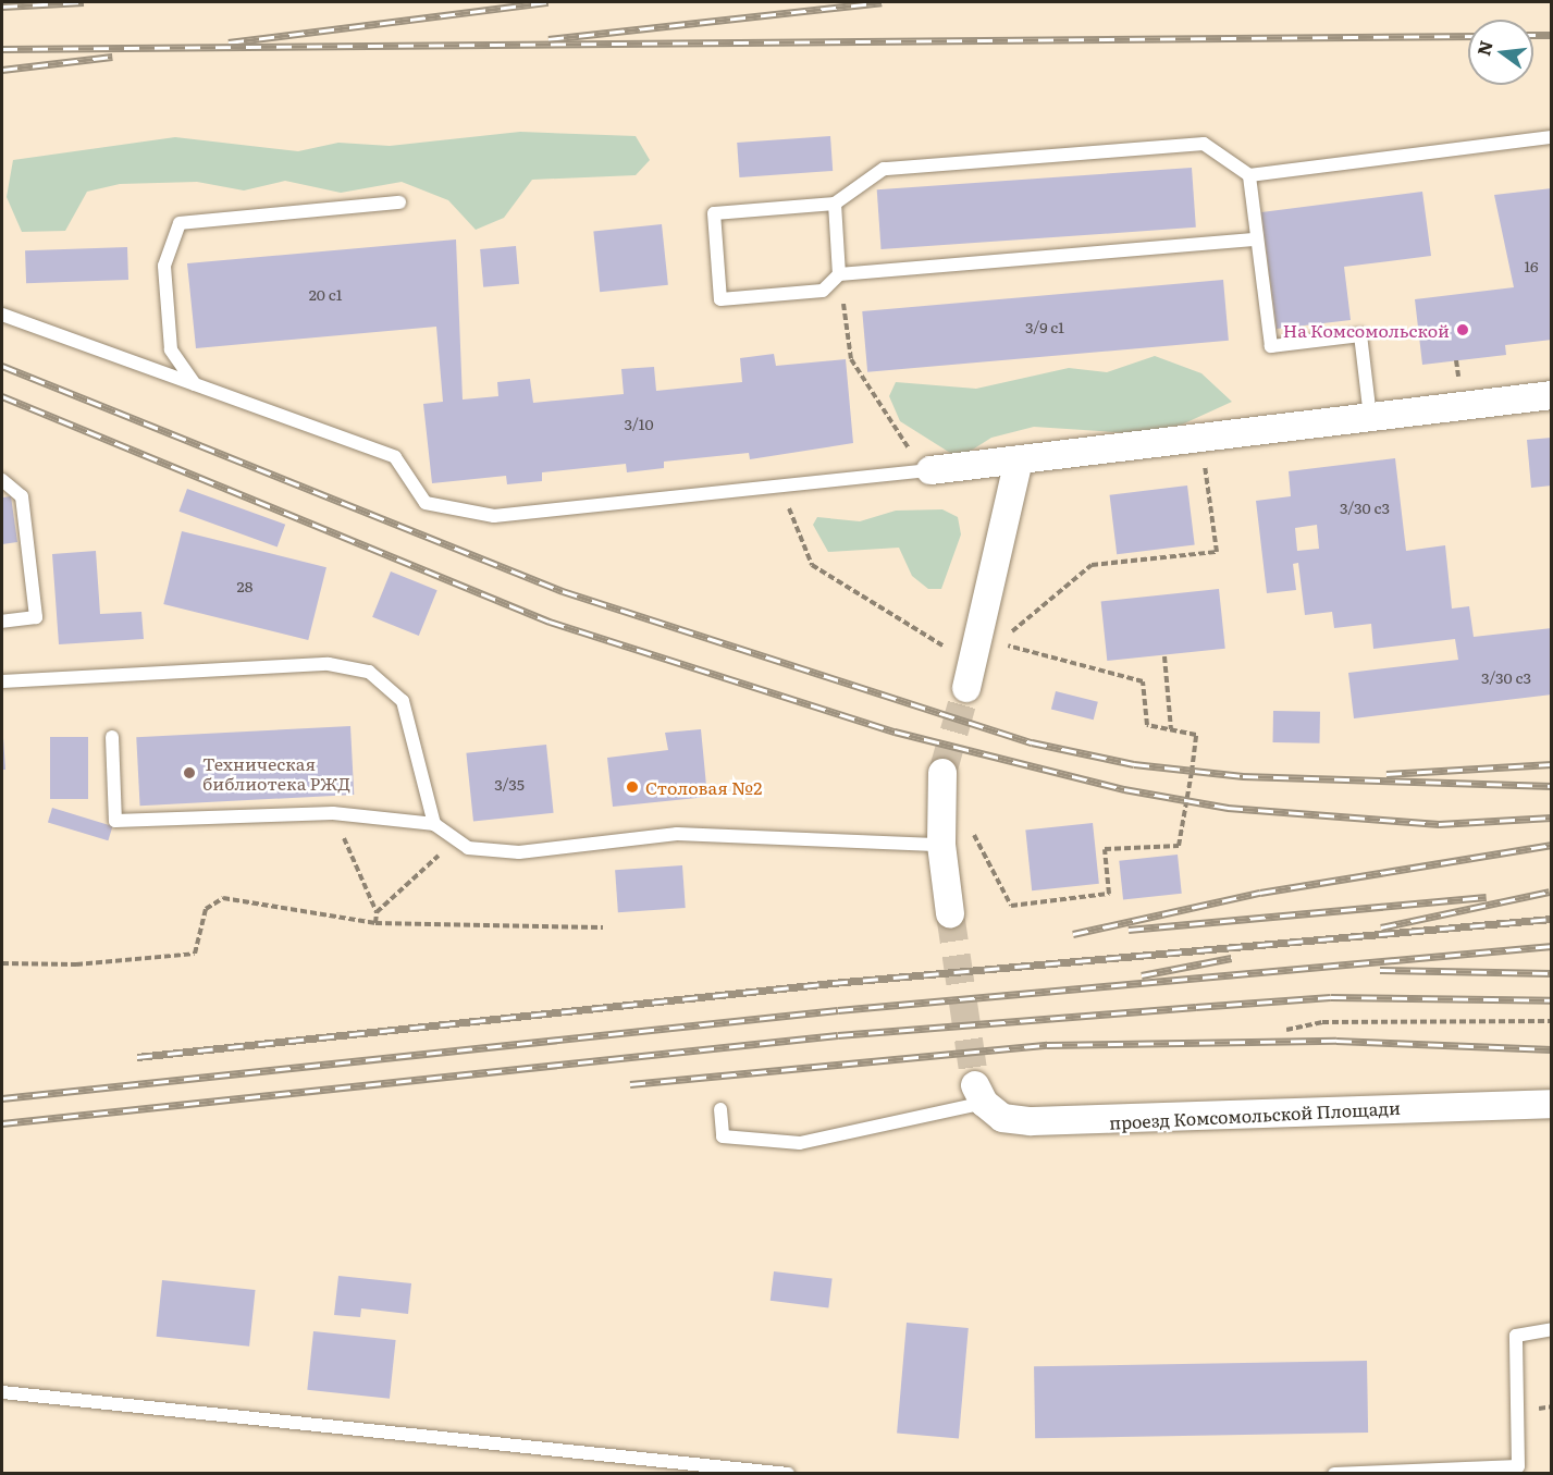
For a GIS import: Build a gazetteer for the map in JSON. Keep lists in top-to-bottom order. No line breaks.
{"streets":{"street":["проезд Комсомольской Площади"]},"places":["На Комсомольской","Техническая библиотека РЖД","Столовая №2"],"house_numbers":["16","20 с1","3/9 с1","3/10","3/30 с3","28","3/30 с3","3/35"],"north":"left"}
